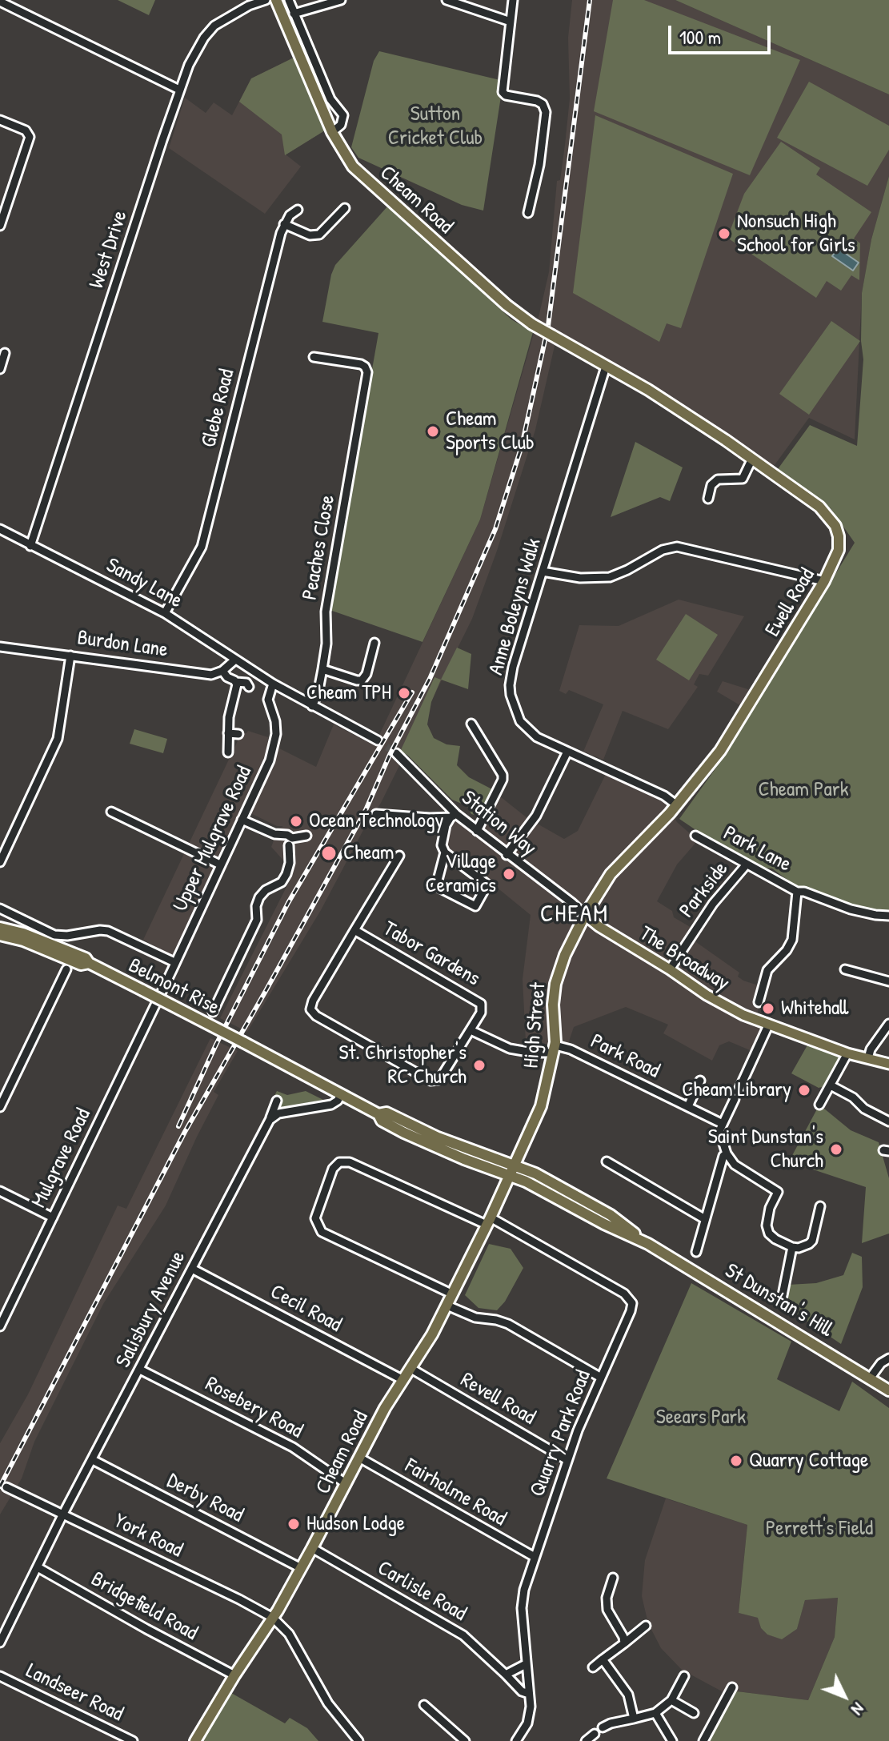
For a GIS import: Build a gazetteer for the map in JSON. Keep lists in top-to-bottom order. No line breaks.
{"streets":{"highway":["Cheam Road","Ewell Road","Belmont Rise","High Street","St Dunstan's Hill"],"main road":["The Broadway"],"street":["West Drive","Glebe Road","Peaches Close","Sandy Lane","Anne Boleyns Walk","Burdon Lane","Station Way","Upper Mulgrave Road","Park Lane","Parkside","Tabor Gardens","Park Road","Mulgrave Road","Cecil Road","Salisbury Avenue","Revell Road","Rosebery Road","Quarry Park Road","Fairholme Road","Derby Road","York Road","Carlisle Road","Bridgefield Road","Landseer Road"]},"crossings":[["Cheam Road","Ewell Road"],["Cheam Road","Anne Boleyns Walk"],["Cheam Road","High Street"],["Cheam Road","St Dunstan's Hill"],["Cheam Road","Cecil Road"],["Cheam Road","Revell Road"],["Cheam Road","Rosebery Road"],["Cheam Road","Quarry Park Road"],["Cheam Road","Fairholme Road"],["Cheam Road","Derby Road"],["Cheam Road","York Road"],["Cheam Road","Carlisle Road"],["Cheam Road","Bridgefield Road"],["West Drive","Sandy Lane"],["Glebe Road","Sandy Lane"],["Sandy Lane","Upper Mulgrave Road"],["Ewell Road","Anne Boleyns Walk"],["Ewell Road","Station Way"],["Ewell Road","The Broadway"],["Ewell Road","High Street"],["Station Way","The Broadway"],["Station Way","High Street"],["Upper Mulgrave Road","Mulgrave Road"],["Park Lane","Parkside"],["Parkside","The Broadway"],["Tabor Gardens","Park Road"],["The Broadway","High Street"],["Belmont Rise","St Dunstan's Hill"],["High Street","Park Road"],["High Street","St Dunstan's Hill"],["Cecil Road","Salisbury Avenue"],["Salisbury Avenue","Rosebery Road"],["Salisbury Avenue","Derby Road"],["Salisbury Avenue","York Road"],["Salisbury Avenue","Bridgefield Road"],["Revell Road","Quarry Park Road"],["Quarry Park Road","Fairholme Road"],["Quarry Park Road","Carlisle Road"]],"districts":["CHEAM"],"parks":["Sutton Cricket Club","Cheam Park","Seears Park","Perrett's Field"],"places":["Nonsuch High School for Girls","Cheam Sports Club","Cheam TPH","Ocean Technology","Cheam","Village Ceramics","Whitehall","St. Christopher's RC Church","Cheam Library","Saint Dunstan's Church","Quarry Cottage","Hudson Lodge"],"scale_bar":"100 m","north":"bottom right"}
